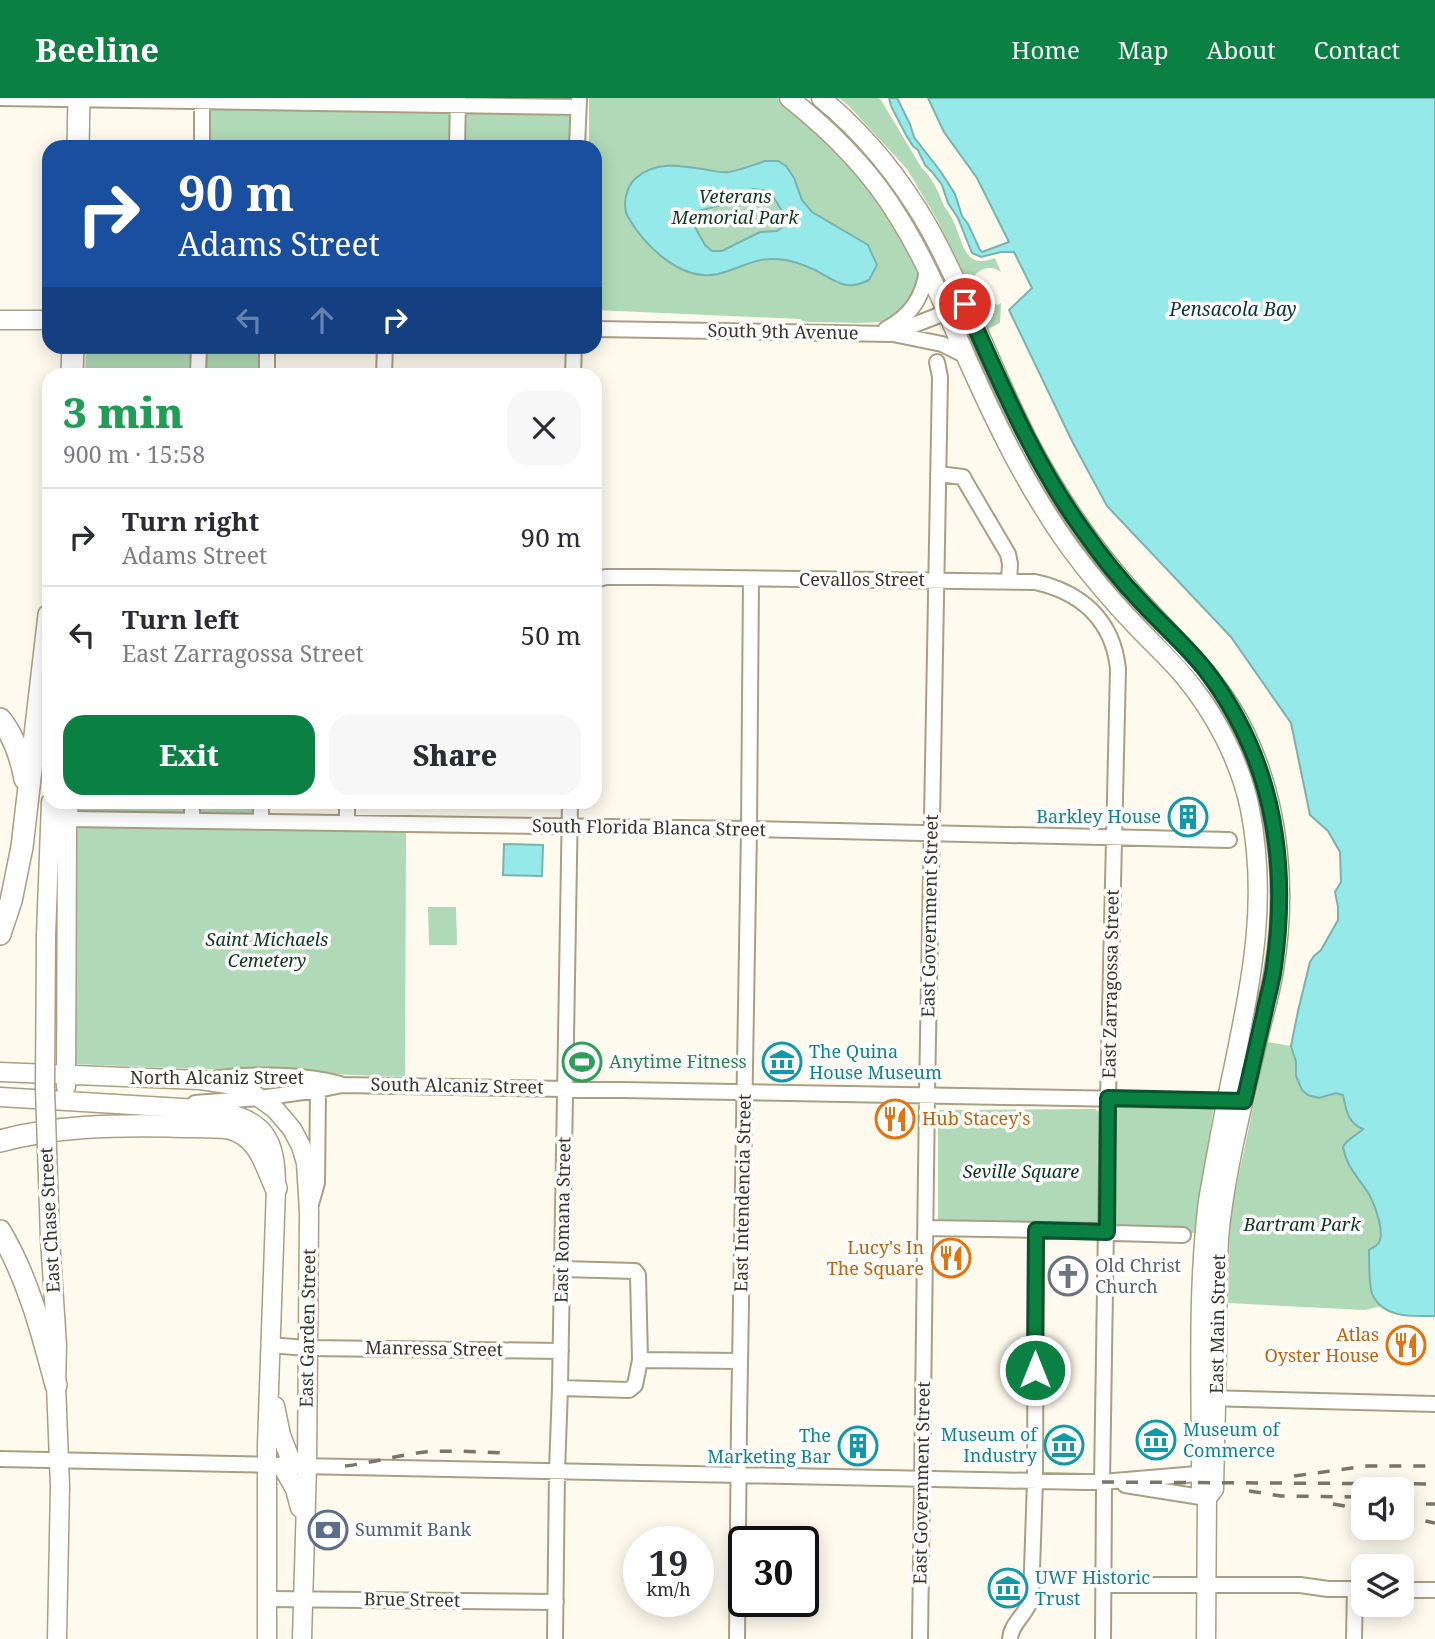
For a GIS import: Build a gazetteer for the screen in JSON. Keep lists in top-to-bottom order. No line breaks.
{"streets":{"main road":["North Alcaniz Street","East Chase Street","East Main Street","East Garden Street"],"street":["South 9th Avenue","Cevallos Street","South Florida Blanca Street","East Government Street","East Zarragossa Street","South Alcaniz Street","East Intendencia Street","East Romana Street","Manressa Street","Brue Street"]},"crossings":[["South 9th Avenue","East Main Street"],["Cevallos Street","East Government Street"],["Cevallos Street","East Zarragossa Street"],["Cevallos Street","East Intendencia Street"],["South Florida Blanca Street","East Government Street"],["South Florida Blanca Street","East Zarragossa Street"],["South Florida Blanca Street","East Intendencia Street"],["South Florida Blanca Street","East Romana Street"],["East Government Street","South Alcaniz Street"],["East Zarragossa Street","South Alcaniz Street"],["North Alcaniz Street","South Alcaniz Street"],["North Alcaniz Street","East Garden Street"],["South Alcaniz Street","East Intendencia Street"],["South Alcaniz Street","East Romana Street"],["South Alcaniz Street","East Main Street"],["East Romana Street","Manressa Street"],["East Romana Street","Brue Street"],["East Garden Street","Manressa Street"],["East Garden Street","Brue Street"]],"water":["Pensacola Bay"],"parks":["Veterans Memorial Park","Saint Michaels Cemetery","Seville Square","Bartram Park"],"places":{"building":["Barkley House","The Marketing Bar"],"sports":["Anytime Fitness"],"museum":["The Quina House Museum","Museum of Commerce","Museum of Industry","UWF Historic Trust"],"restaurant":["Hub Stacey's","Lucy's In The Square","Atlas Oyster House"],"church":["Old Christ Church"],"bank":["Summit Bank"]},"page":{"header":"Beeline","nav":["Home","Map","About","Contact"],"turn":["90 m","Adams Street"],"heading":["3 min","900 m · 15:58"],"list":[{"name":"Turn right","note":"Adams Street","value":"90 m"},{"name":"Turn left","note":"East Zarragossa Street","value":"50 m"}],"buttons":["Exit","Share"],"speed":"19 km/h","limit":"30"}}
